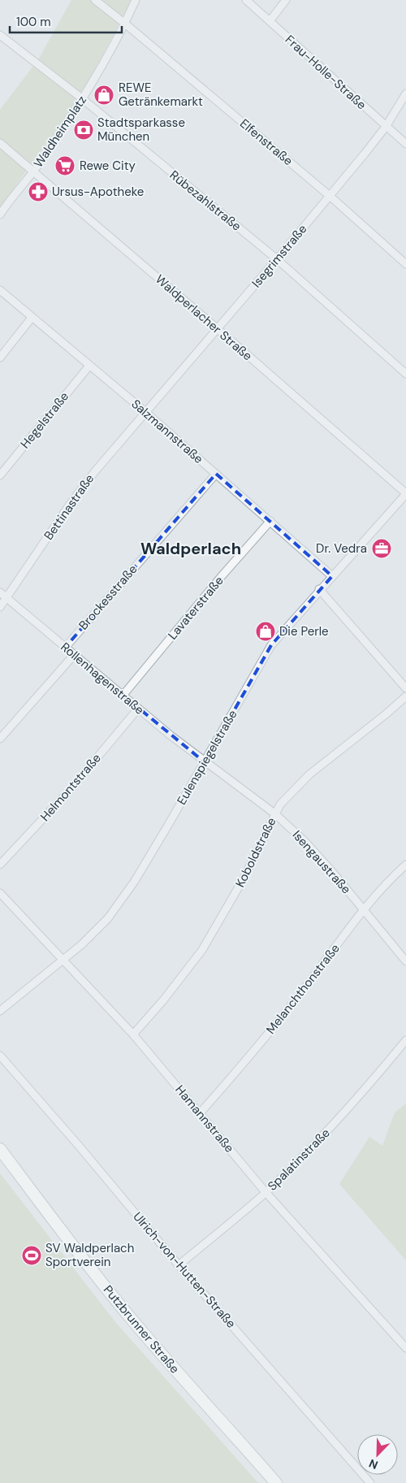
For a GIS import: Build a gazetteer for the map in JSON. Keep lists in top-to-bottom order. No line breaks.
{"streets":{"main road":["Putzbrunner Straße"],"street":["Frau-Holle-Straße","Waldheimplatz","Elfenstraße","Rübezahlstraße","Isegrimstraße","Waldperlacher Straße","Hegelstraße","Salzmannstraße","Bettinastraße","Brockesstraße","Lavaterstraße","Rollenhagenstraße","Eulenspiegelstraße","Helmontstraße","Koboldstraße","Isengaustraße","Melanchthonstraße","Hamannstraße","Spalatinstraße","Ulrich-von-Hutten-Straße"]},"crossings":[["Frau-Holle-Straße","Isegrimstraße"],["Waldheimplatz","Elfenstraße"],["Waldheimplatz","Rübezahlstraße"],["Waldheimplatz","Waldperlacher Straße"],["Elfenstraße","Isegrimstraße"],["Rübezahlstraße","Isegrimstraße"],["Isegrimstraße","Waldperlacher Straße"],["Isegrimstraße","Salzmannstraße"],["Isegrimstraße","Bettinastraße"],["Waldperlacher Straße","Eulenspiegelstraße"],["Hegelstraße","Salzmannstraße"],["Salzmannstraße","Bettinastraße"],["Salzmannstraße","Brockesstraße"],["Salzmannstraße","Lavaterstraße"],["Salzmannstraße","Eulenspiegelstraße"],["Bettinastraße","Rollenhagenstraße"],["Brockesstraße","Rollenhagenstraße"],["Lavaterstraße","Rollenhagenstraße"],["Rollenhagenstraße","Eulenspiegelstraße"],["Rollenhagenstraße","Helmontstraße"],["Rollenhagenstraße","Isengaustraße"],["Eulenspiegelstraße","Isengaustraße"],["Eulenspiegelstraße","Hamannstraße"],["Koboldstraße","Isengaustraße"],["Koboldstraße","Hamannstraße"],["Isengaustraße","Melanchthonstraße"],["Melanchthonstraße","Hamannstraße"],["Hamannstraße","Spalatinstraße"],["Spalatinstraße","Ulrich-von-Hutten-Straße"]],"districts":["Waldperlach"],"places":{"shop":["REWE Getränkemarkt","Die Perle"],"bank":["Stadtsparkasse München"],"supermarket":["Rewe City"],"pharmacy":["Ursus-Apotheke"],"office":["Dr. Vedra"],"sports":["SV Waldperlach Sportverein"]},"scale_bar":"100 m","north":"bottom left"}
